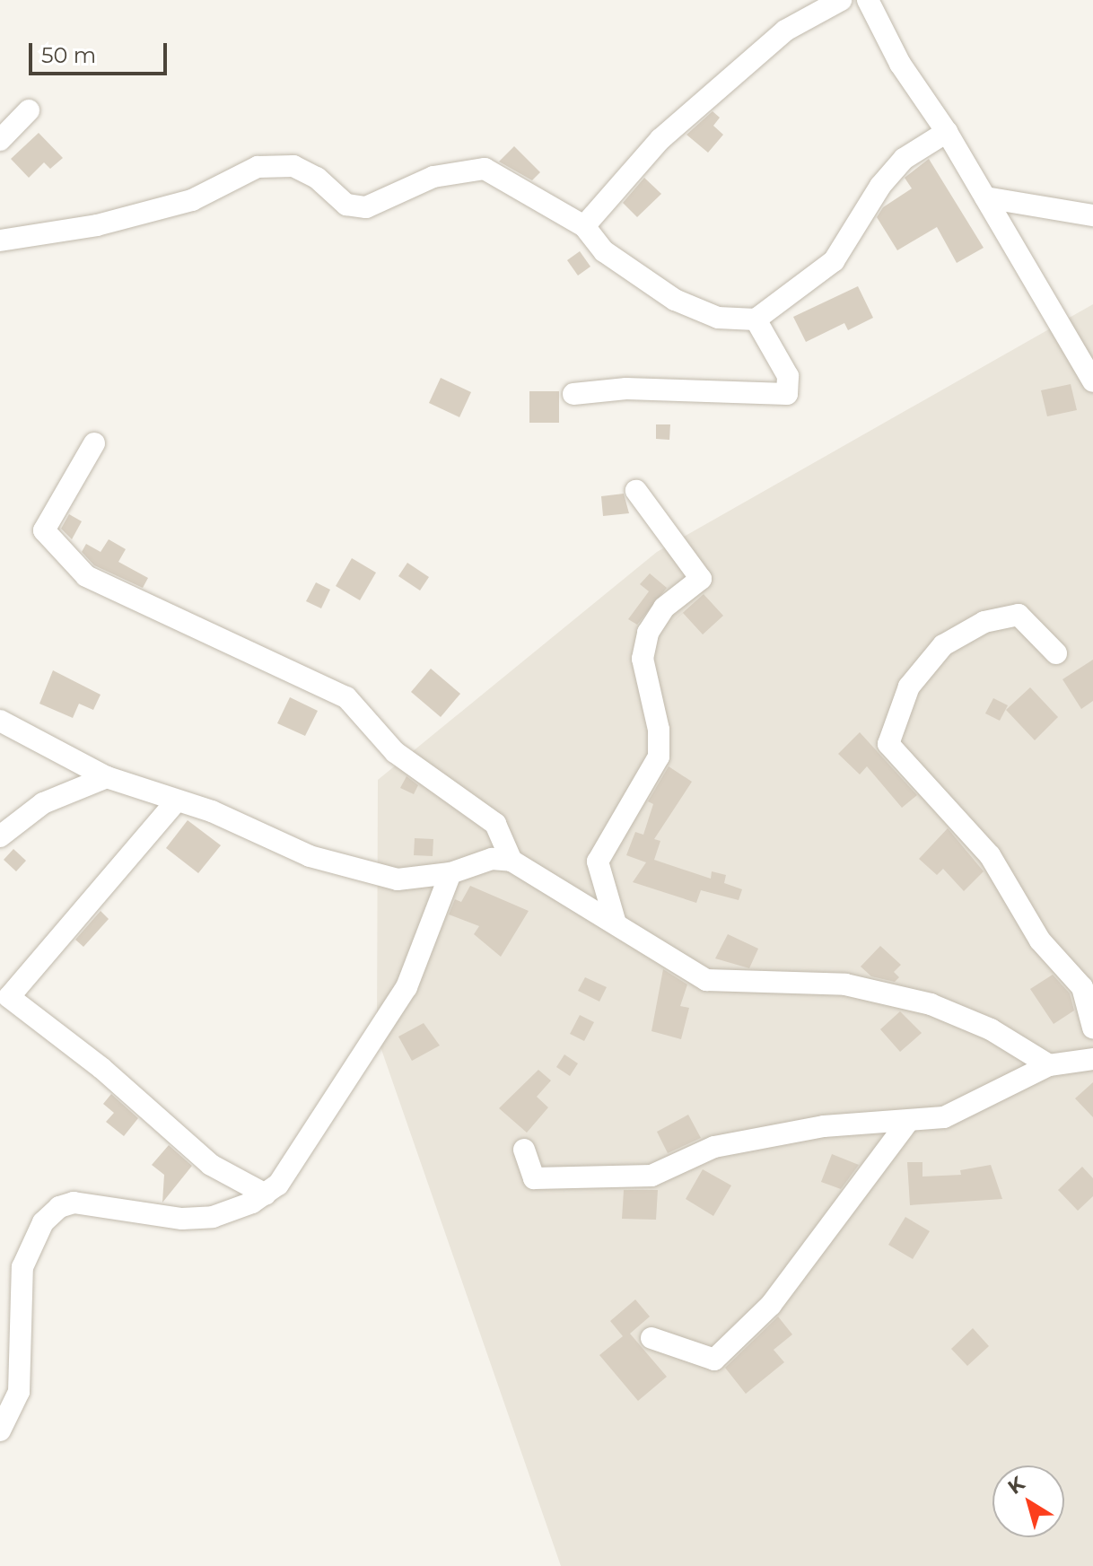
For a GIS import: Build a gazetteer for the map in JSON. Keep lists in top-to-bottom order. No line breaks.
{"scale_bar":"50 m","north":"top left"}
